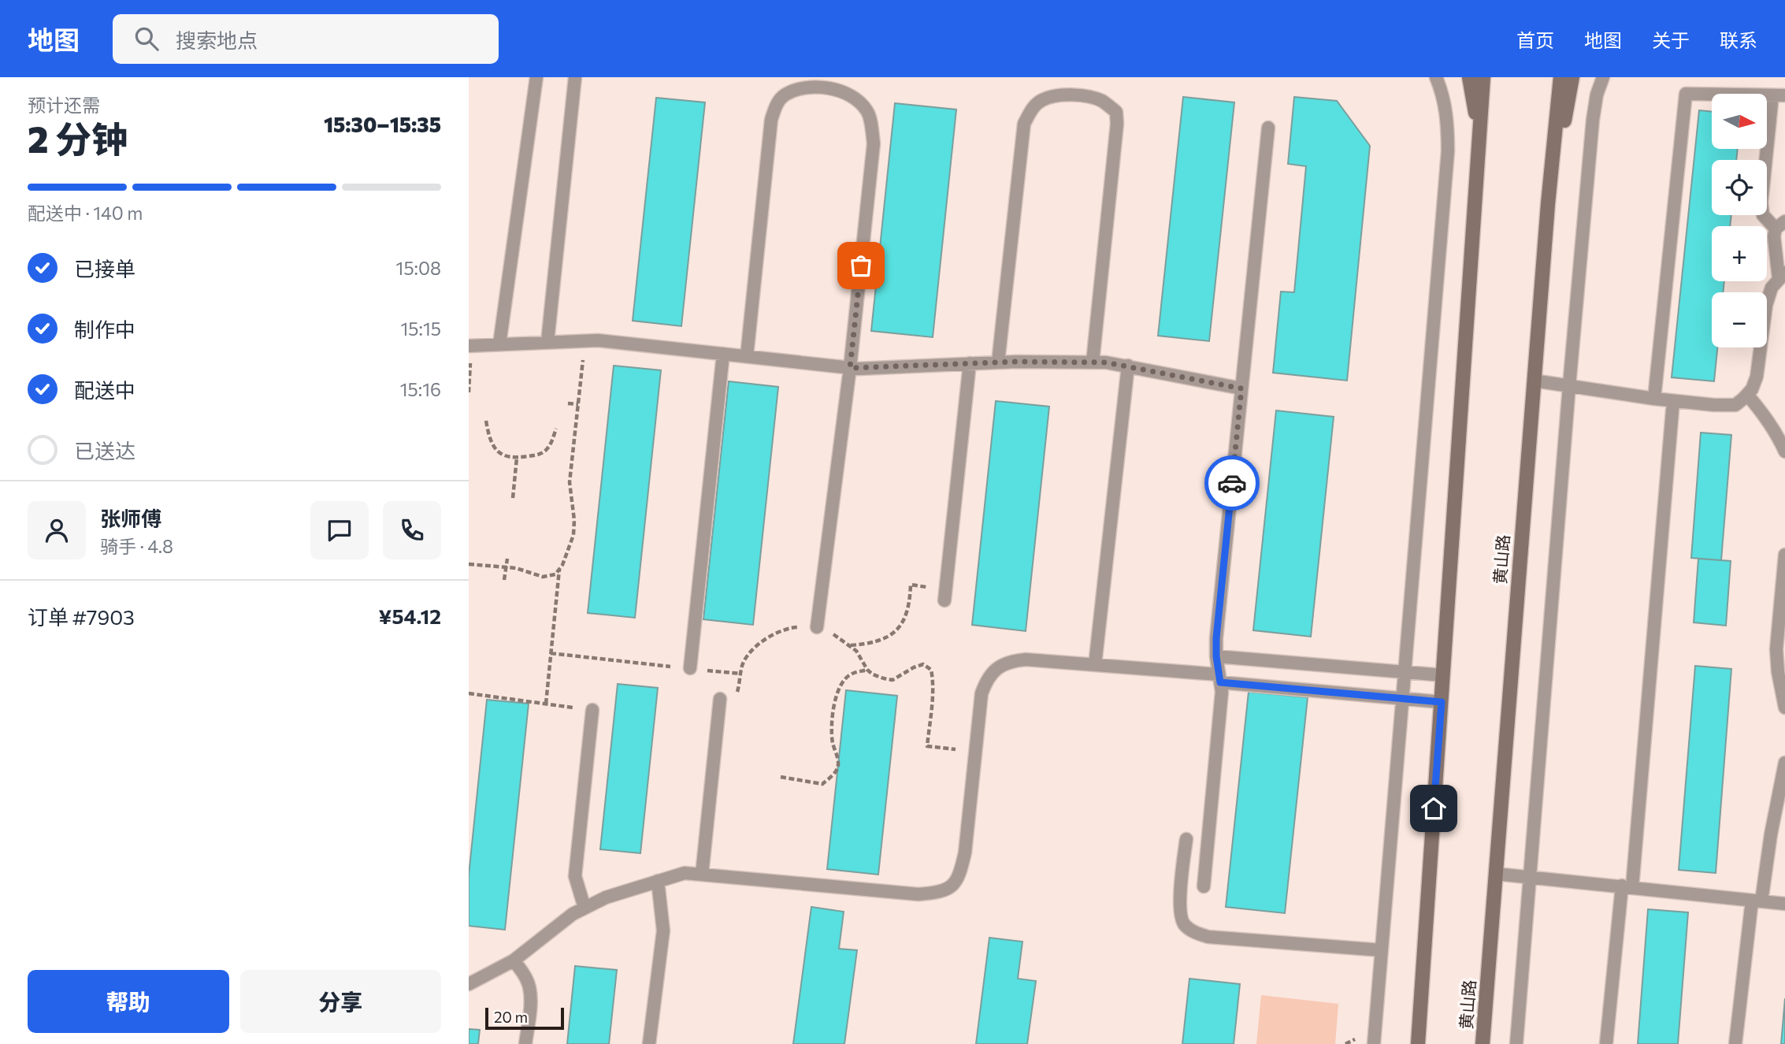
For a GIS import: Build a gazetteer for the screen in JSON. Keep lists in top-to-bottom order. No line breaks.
{"streets":{"main road":["黄山路"]},"scale_bar":"20 m","north":"right","page":{"header":"地图","search":"搜索地点","nav":["首页","地图","关于","联系"],"heading":["2 分钟","预计还需","15:30–15:35"],"panel":["张师傅","骑手 · 4.8","订单 #7903","¥54.12"],"map_buttons":["+","−"],"bar":"配送中 · 140 m","list":[["已接单","15:08"],["制作中","15:15"],["配送中","15:16"],"已送达"],"buttons":["帮助","分享"],"scale":"20 m"}}
